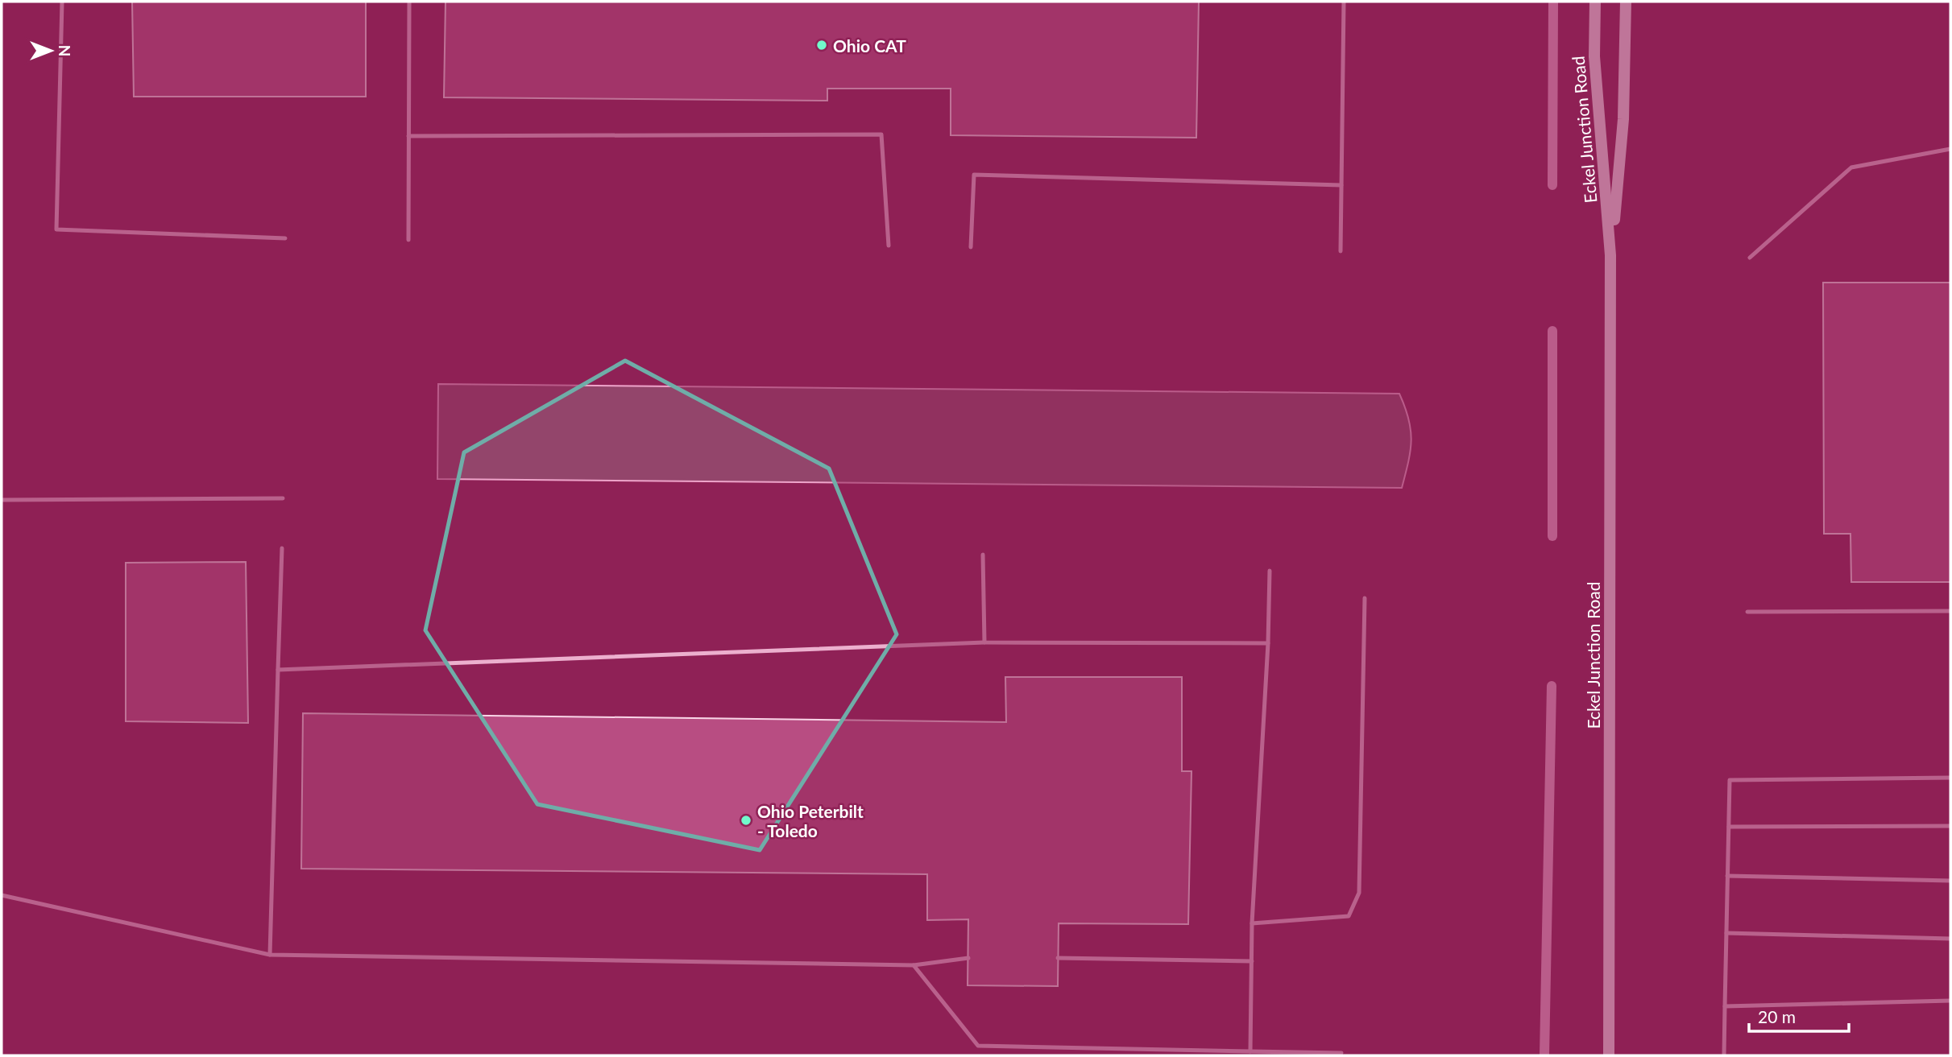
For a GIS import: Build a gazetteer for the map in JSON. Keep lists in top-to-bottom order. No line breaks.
{"streets":{"street":["Eckel Junction Road"]},"places":["Ohio CAT","Ohio Peterbilt - Toledo"],"scale_bar":"20 m","north":"right"}
